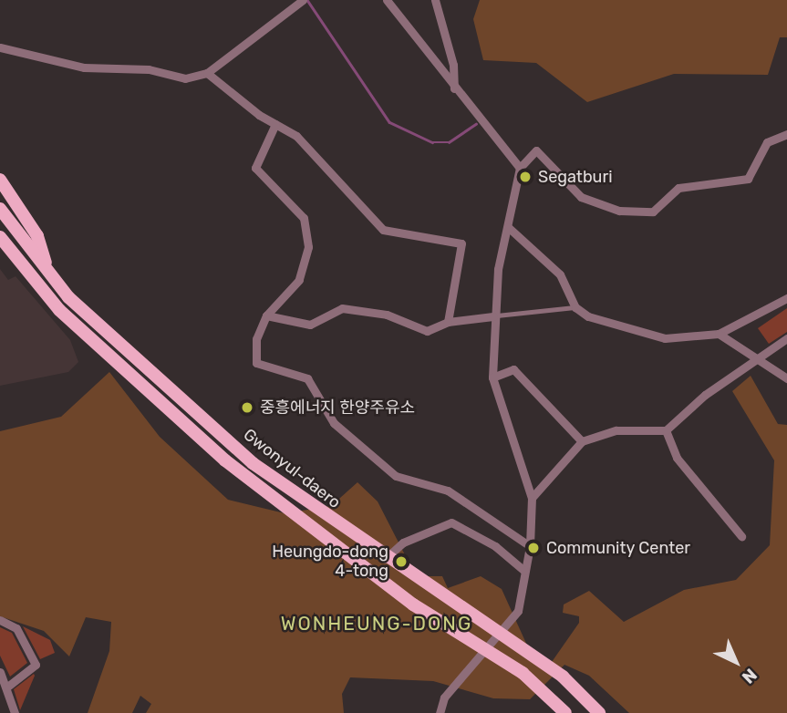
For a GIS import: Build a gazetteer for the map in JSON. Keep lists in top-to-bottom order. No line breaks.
{"streets":{"main road":["Gwonyul-daero"]},"districts":["WONHEUNG-DONG"],"places":["Segatburi","중흥에너지 한양주유소","Community Center","Heungdo-dong 4-tong"],"north":"bottom right"}
